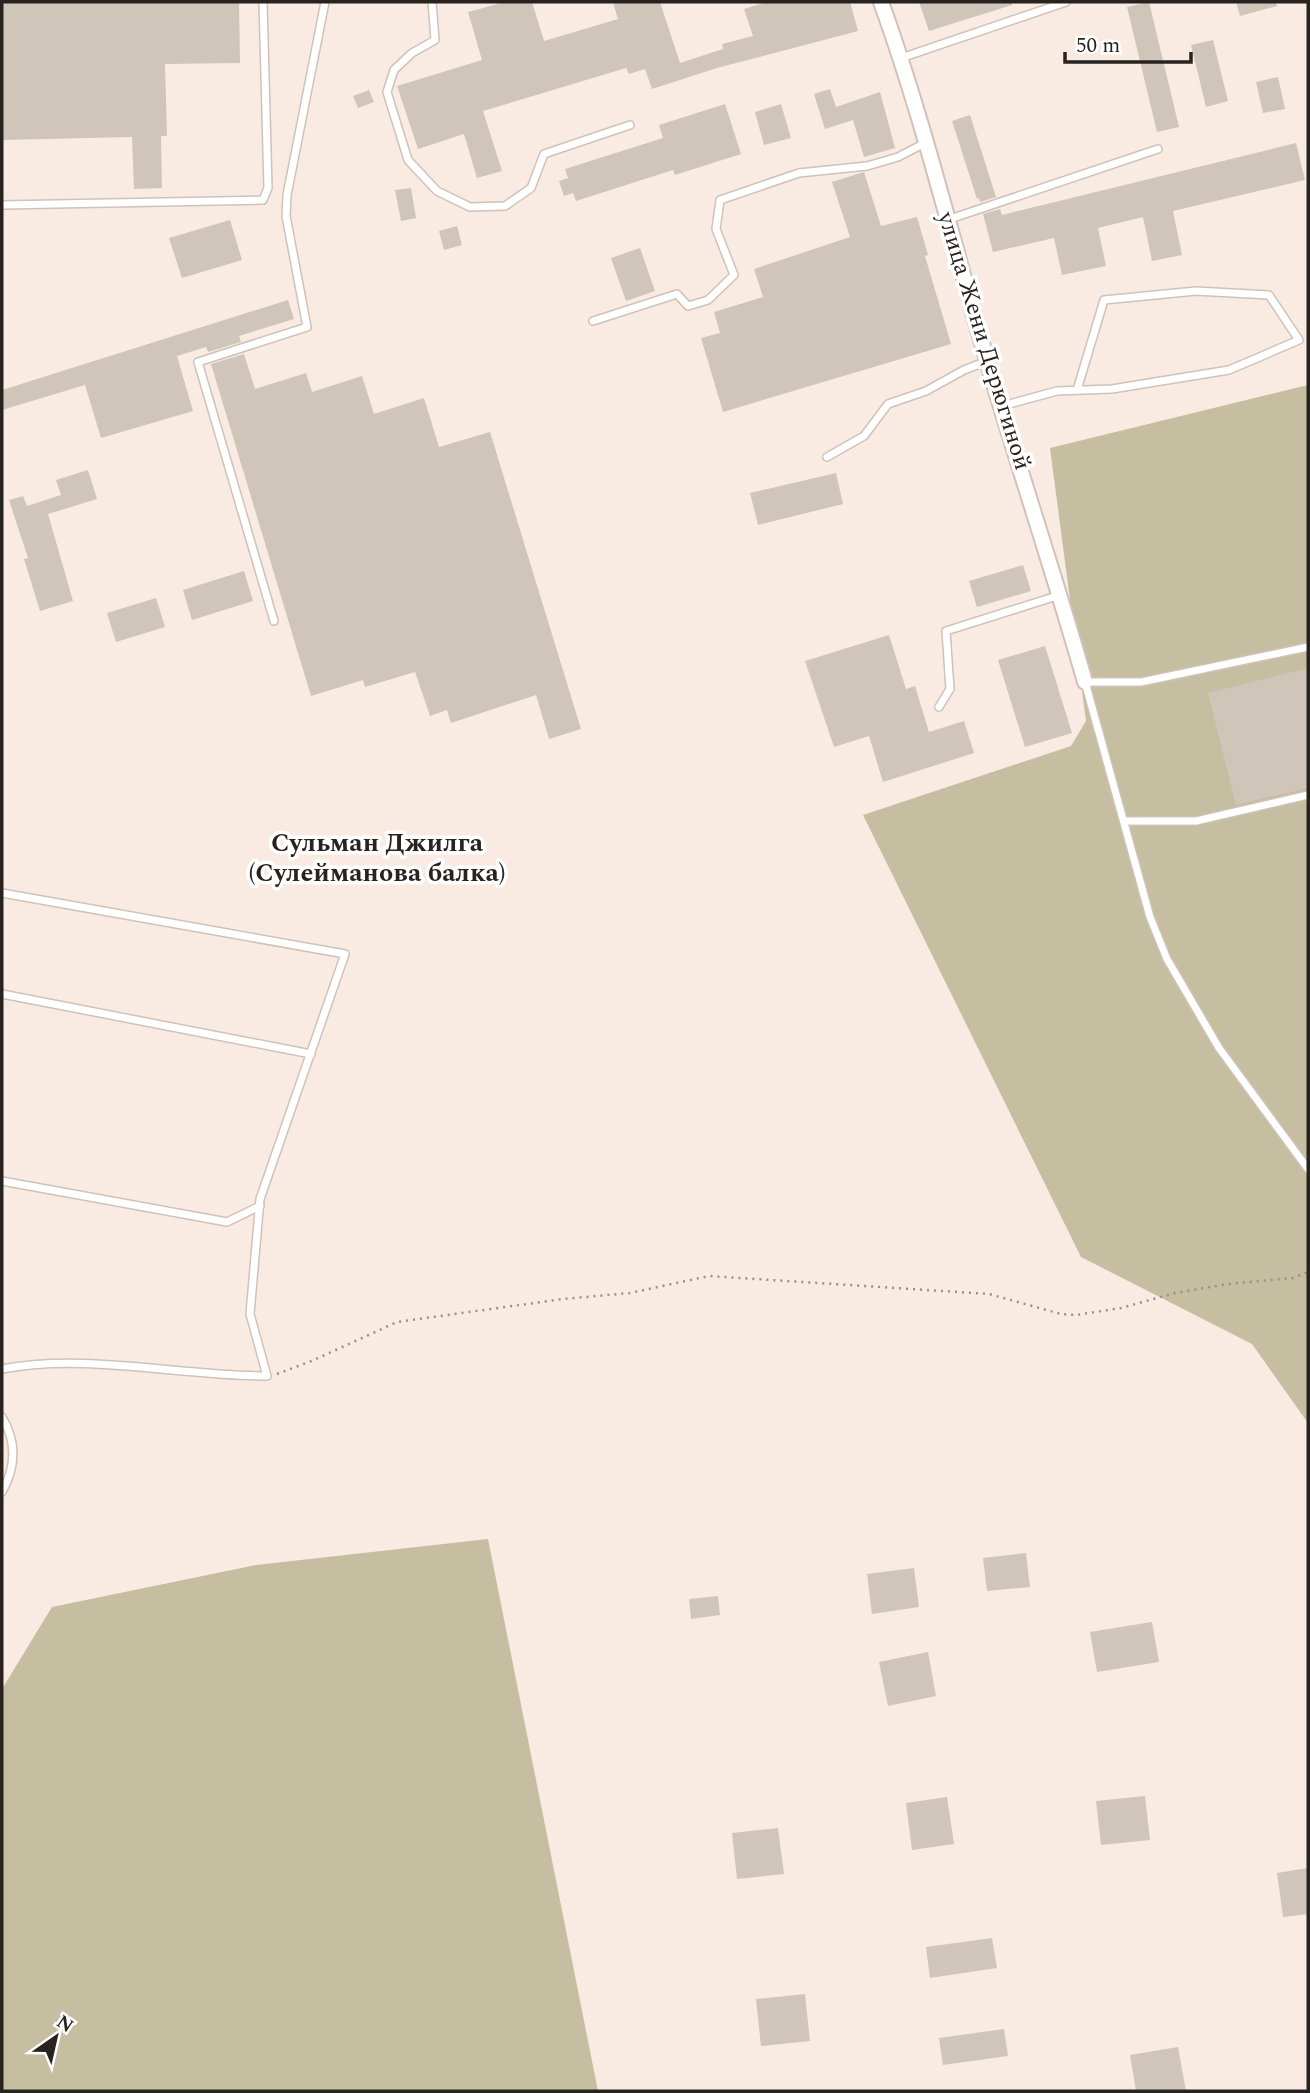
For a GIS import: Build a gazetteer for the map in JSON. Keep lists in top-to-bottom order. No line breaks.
{"streets":{"street":["улица Жени Дерюгиной"]},"districts":["Сульман Джилга (Сулейманова балка)"],"scale_bar":"50 m","north":"top right"}
